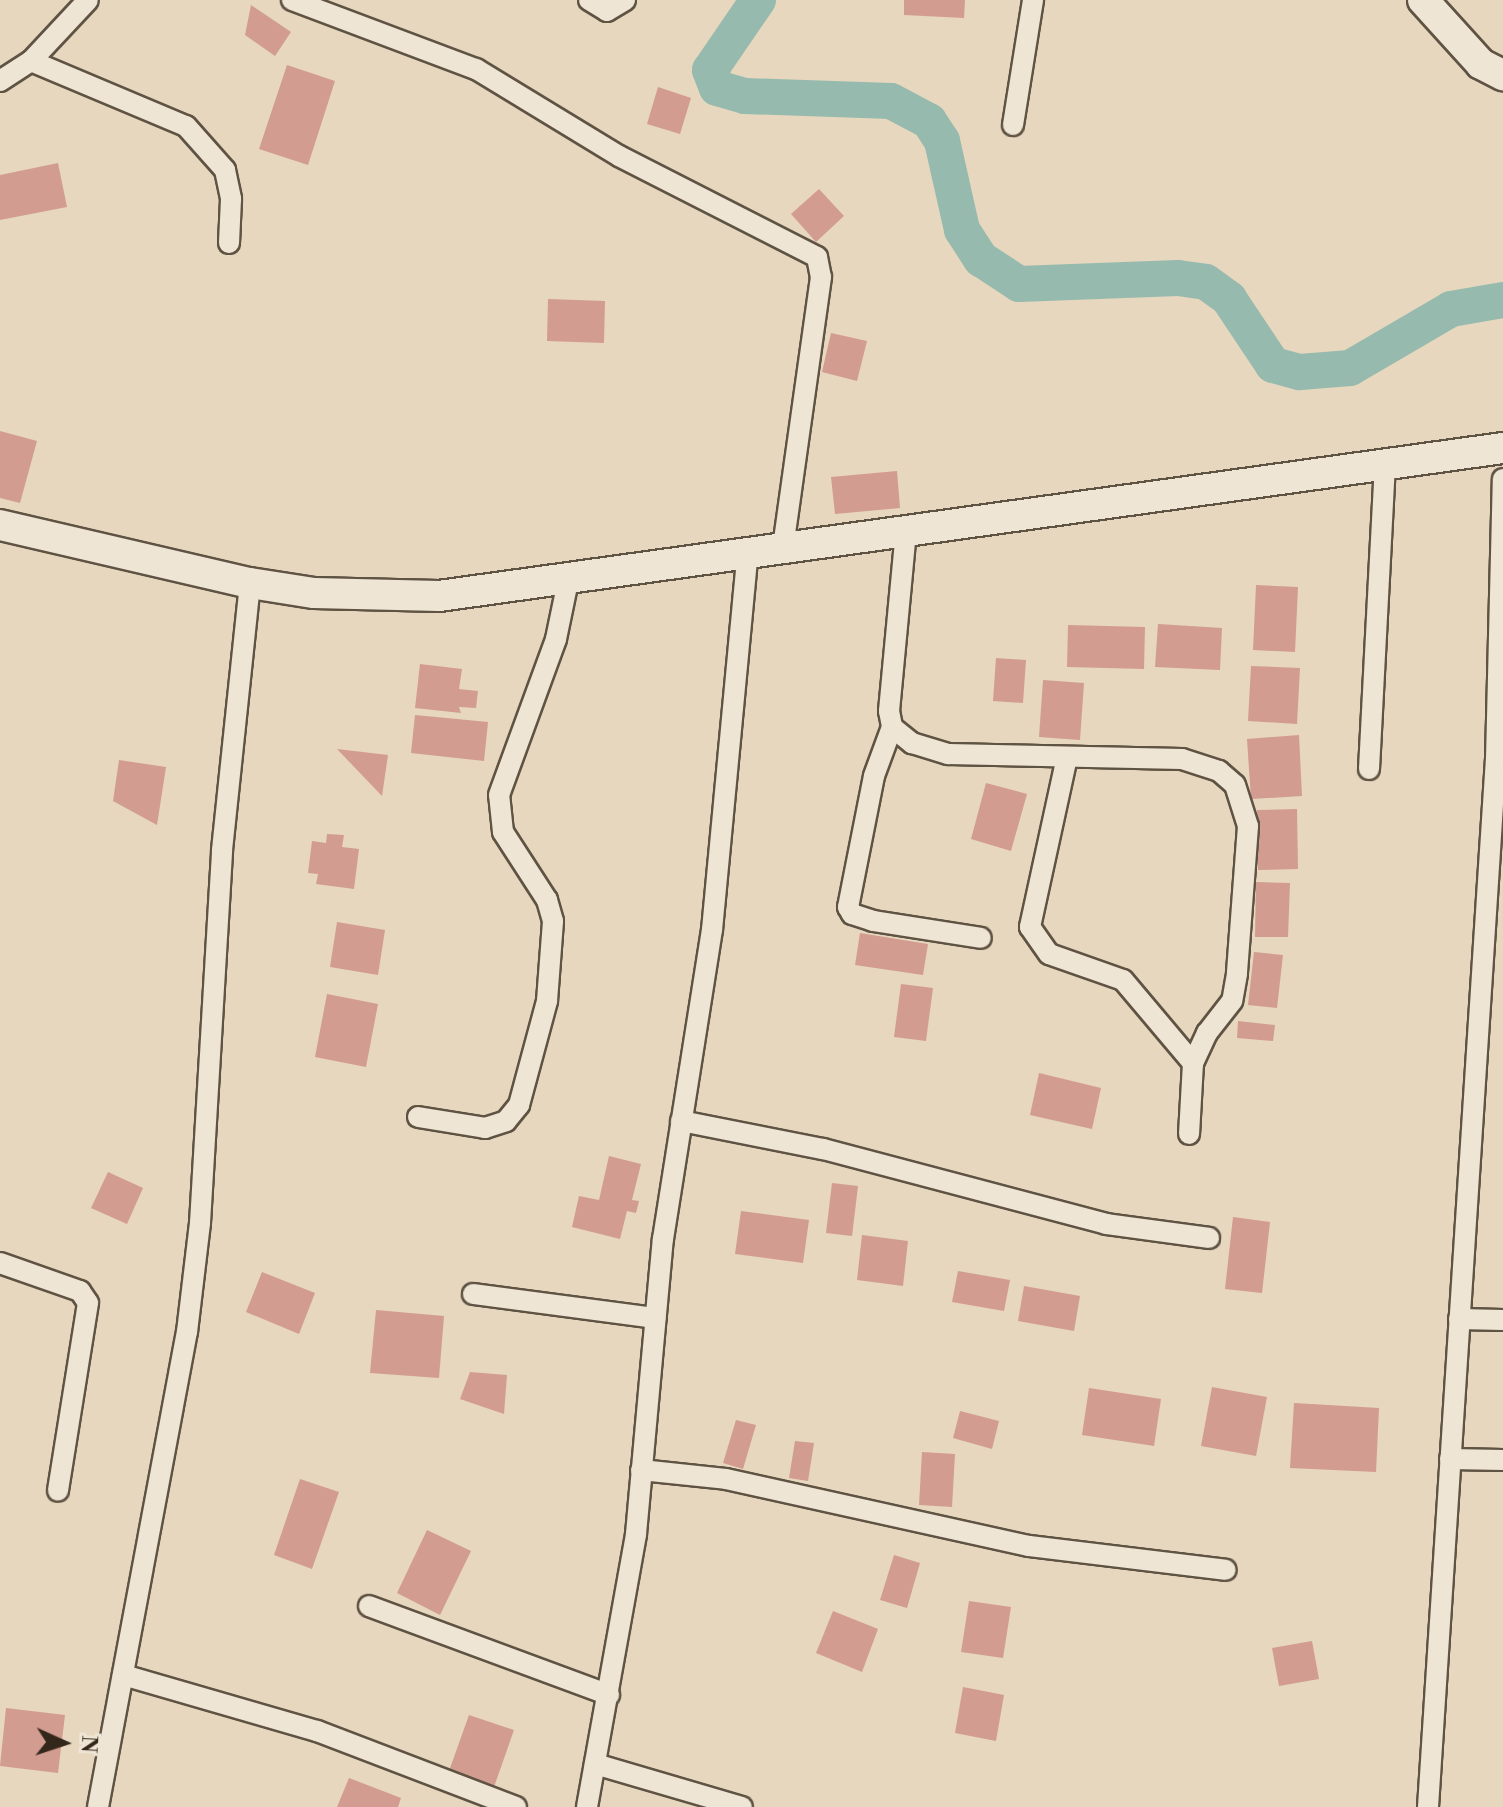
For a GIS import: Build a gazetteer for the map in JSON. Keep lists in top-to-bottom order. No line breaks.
{"north":"right"}
